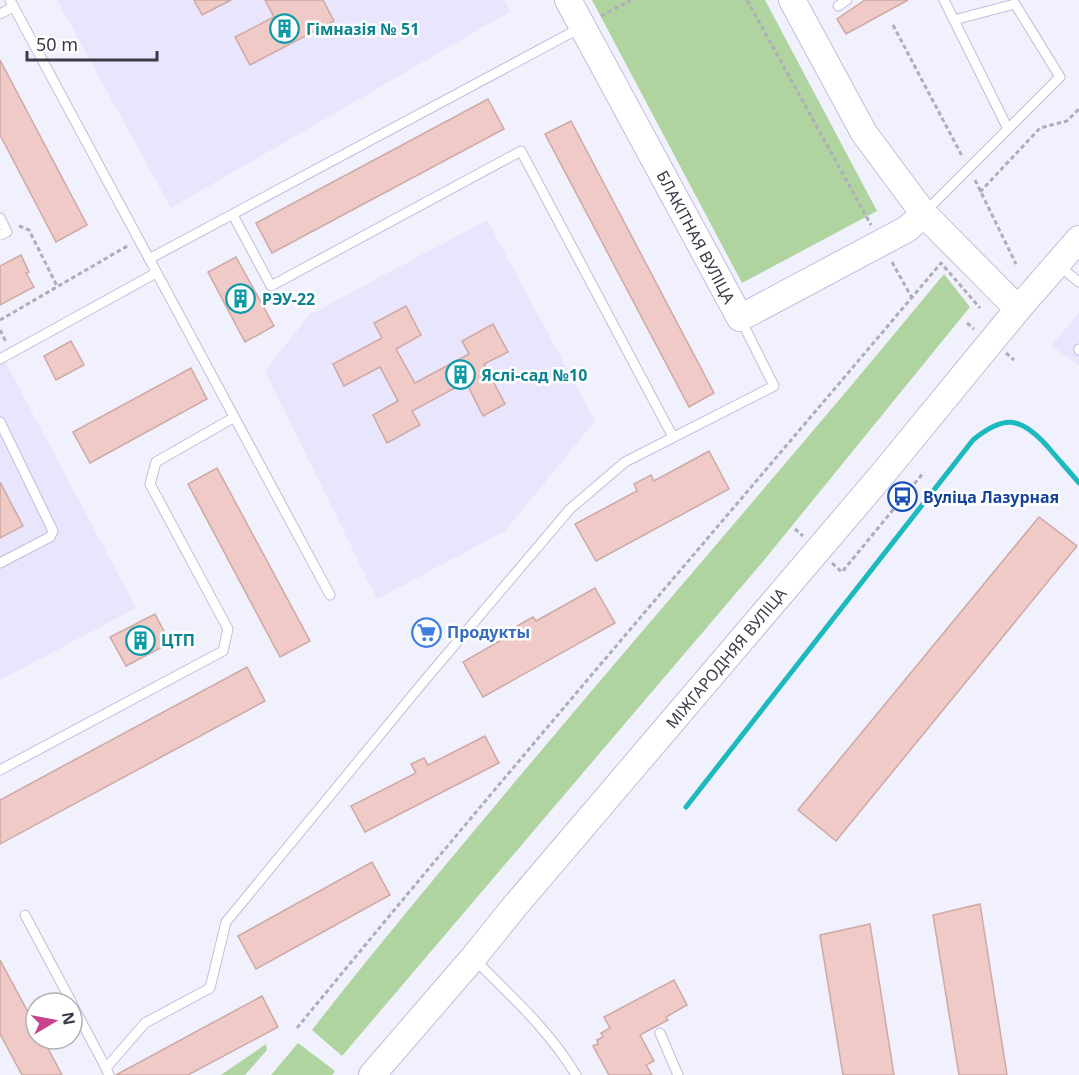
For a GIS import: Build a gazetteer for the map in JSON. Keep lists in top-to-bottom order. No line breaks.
{"streets":{"main road":["БЛАКІТНАЯ ВУЛІЦА","МІЖГАРОДНЯЯ ВУЛІЦА"]},"places":{"building":["Гімназія № 51","РЭУ-22","Яслі-сад №10","ЦТП"],"bus stop":["Вуліца Лазурная"],"supermarket":["Продукты"]},"scale_bar":"50 m","north":"right"}
